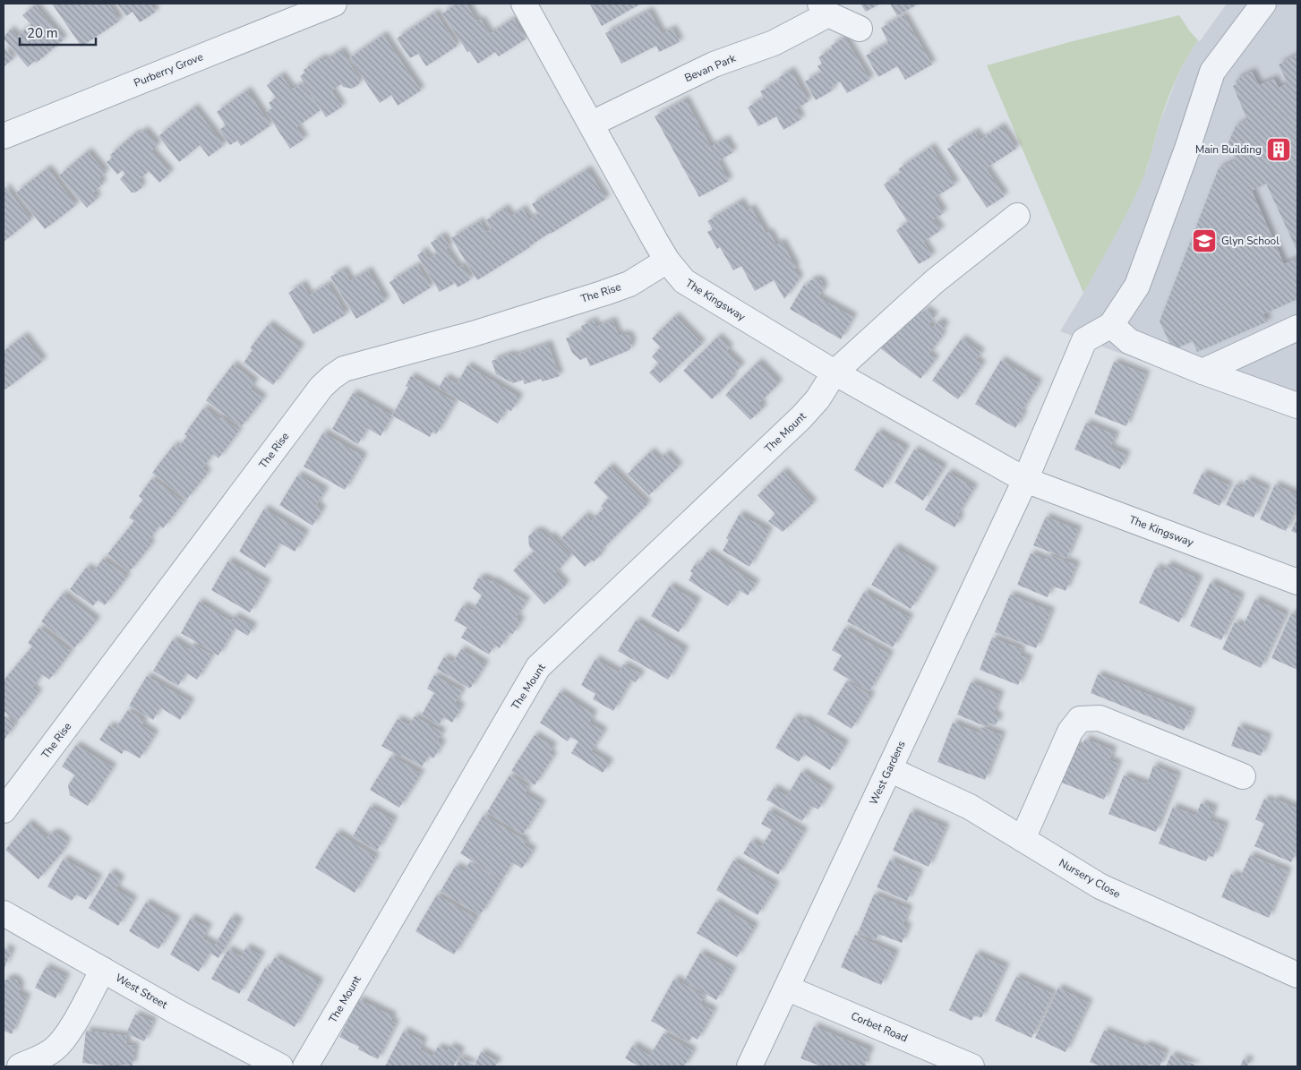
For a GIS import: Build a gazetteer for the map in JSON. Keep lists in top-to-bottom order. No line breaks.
{"streets":{"street":["Bevan Park","Purberry Grove","The Rise","The Kingsway","The Mount","West Gardens","Nursery Close","West Street","Corbet Road"]},"crossings":[["Bevan Park","The Kingsway"],["The Rise","The Kingsway"],["The Kingsway","The Mount"],["The Kingsway","West Gardens"],["West Gardens","Nursery Close"],["West Gardens","Corbet Road"]],"places":{"building":["Main Building"],"school or university":["Glyn School"]},"scale_bar":"20 m"}
